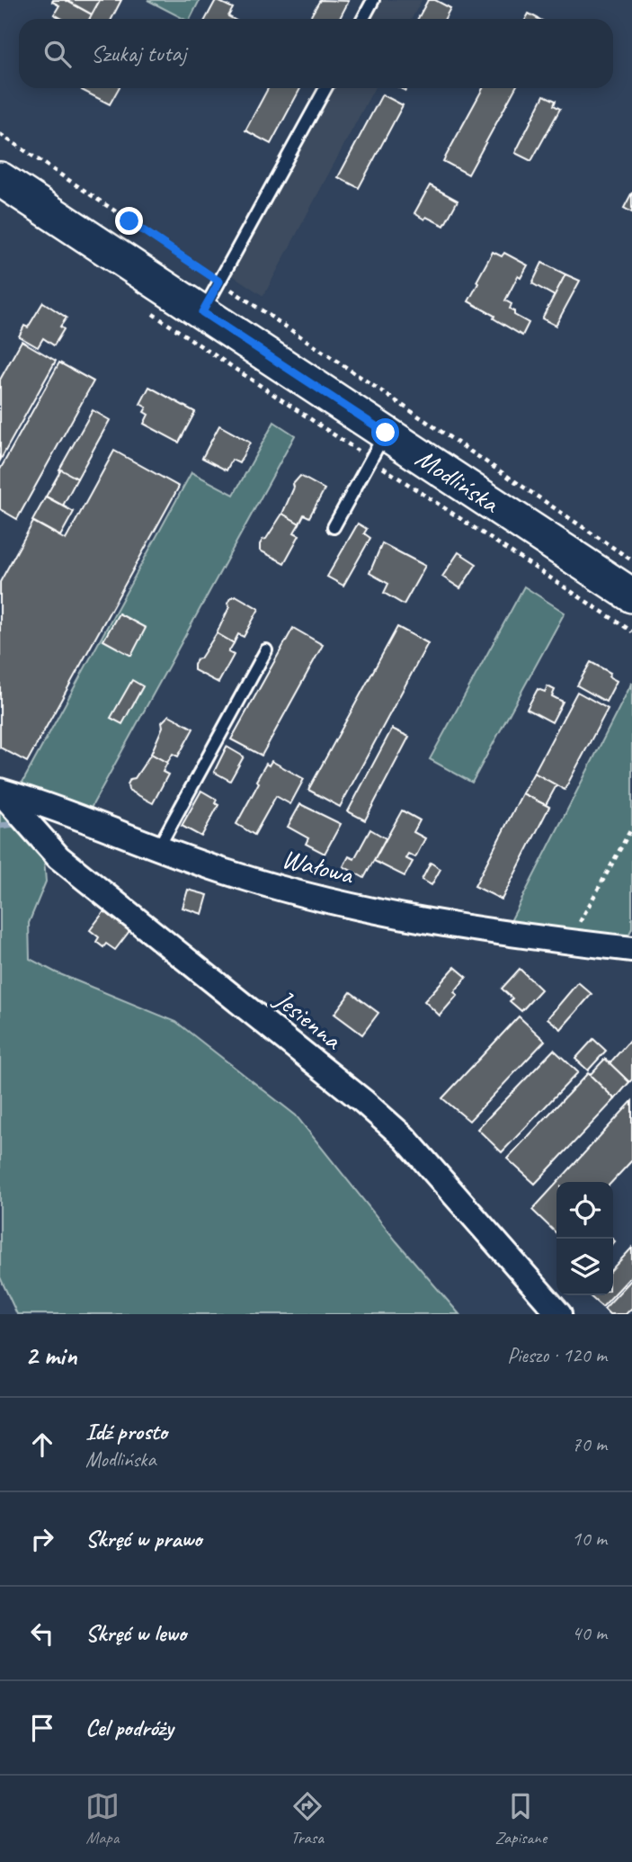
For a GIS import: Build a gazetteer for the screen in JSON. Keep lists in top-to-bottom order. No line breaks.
{"streets":{"main road":["Modlińska"],"street":["Wałowa","Jesienna"]},"crossings":[["Wałowa","Jesienna"]],"page":{"search":"Szukaj tutaj","heading":["2 min","Pieszo · 120 m"],"list":[["Idź prosto","Modlińska","70 m"],["Skręć w prawo","10 m"],["Skręć w lewo","40 m"],"Cel podróży"],"nav":["Mapa","Trasa","Zapisane"]}}
